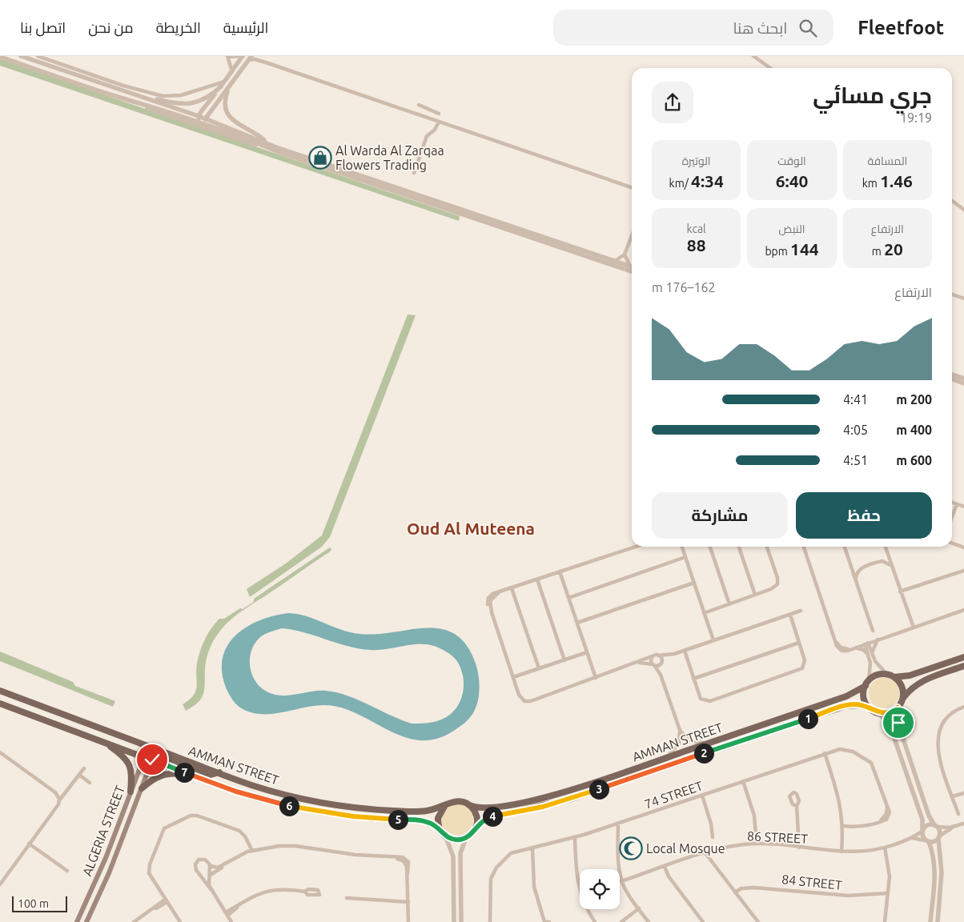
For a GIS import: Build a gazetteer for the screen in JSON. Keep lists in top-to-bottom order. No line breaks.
{"streets":{"main road":["AMMAN STREET","ALGERIA STREET"],"street":["74 STREET","86 STREET","84 STREET"]},"crossings":[["AMMAN STREET","ALGERIA STREET"]],"districts":["Oud Al Muteena"],"places":{"shop":["Al Warda Al Zarqaa Flowers Trading"],"mosque":["Local Mosque"]},"scale_bar":"100 m","page":{"header":"Fleetfoot","search":"ابحث هنا","nav":["الرئيسية","الخريطة","من نحن","اتصل بنا"],"heading":["جري مسائي","19:19"],"stats":[["المسافة","1.46 km"],["الوقت","6:40"],["الوتيرة","4:34 /km"],["الارتفاع","20 m"],["النبض","144 bpm"],["kcal","88"]],"chart":["الارتفاع","162–176 m"],"list":[{"name":"200 m","note":"4:41"},{"name":"400 m","note":"4:05"},{"name":"600 m","note":"4:51"}],"buttons":["حفظ","مشاركة"],"pins":["1","2","7","3","6","4","5"],"scale":"100 m"}}
